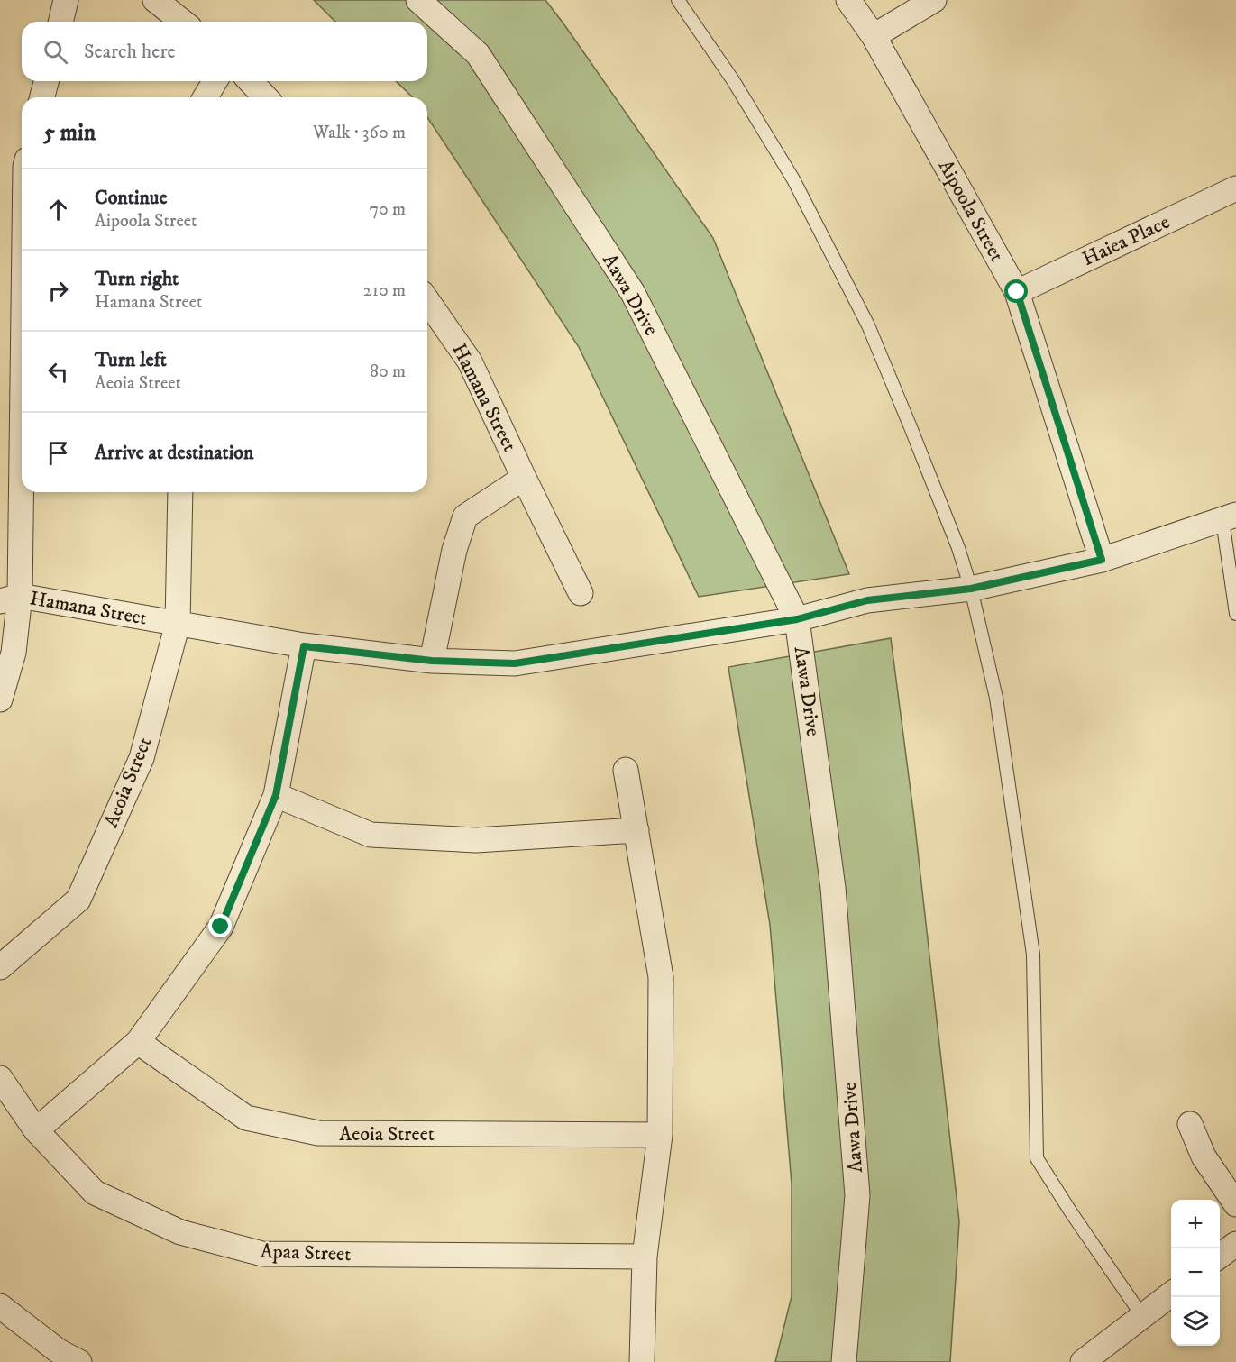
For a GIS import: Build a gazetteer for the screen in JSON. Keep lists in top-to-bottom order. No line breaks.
{"streets":{"street":["Aipoola Street","Haiea Place","Aawa Drive","Hamana Street","Aeoia Street","Apaa Street"]},"crossings":[["Aipoola Street","Haiea Place"],["Aipoola Street","Hamana Street"],["Aawa Drive","Hamana Street"],["Hamana Street","Aeoia Street"]],"page":{"search":"Search here","heading":["5 min","Walk · 360 m"],"list":[["Continue","Aipoola Street","70 m"],["Turn right","Hamana Street","210 m"],["Turn left","Aeoia Street","80 m"],"Arrive at destination"],"map_buttons":["+","−"]}}
